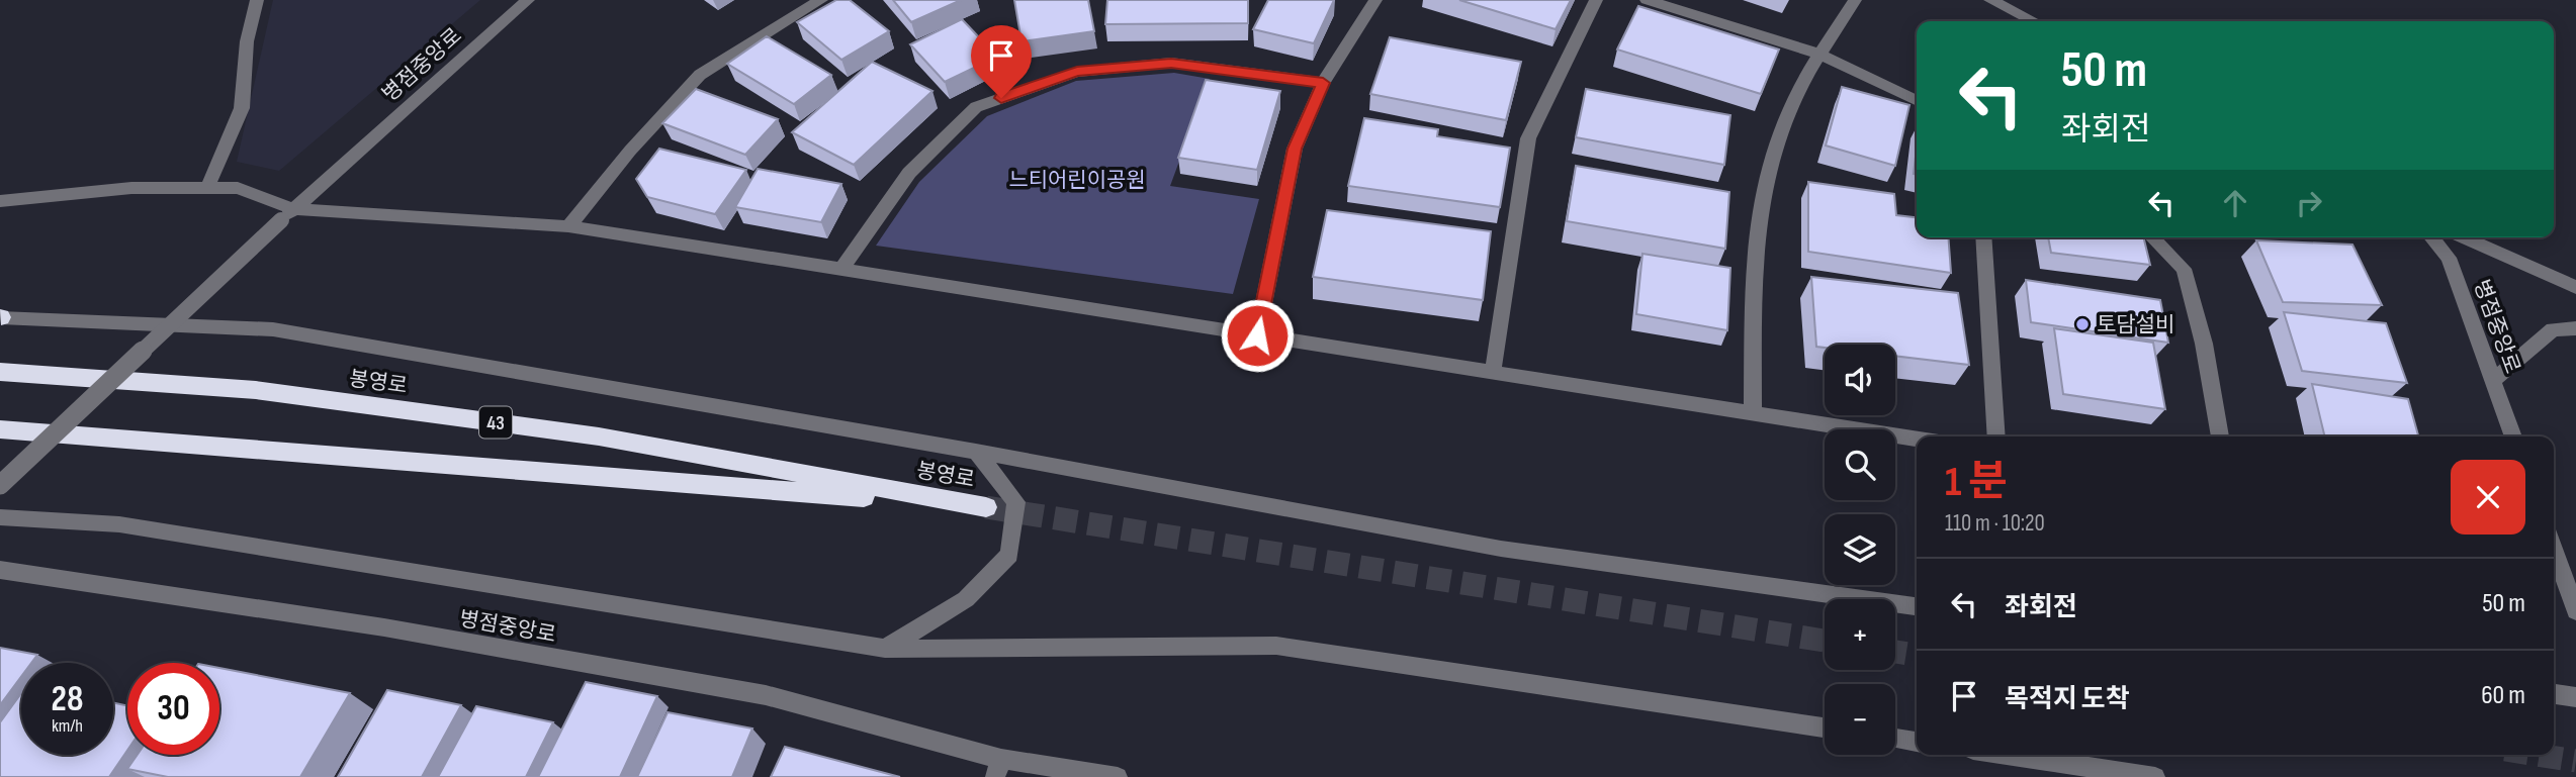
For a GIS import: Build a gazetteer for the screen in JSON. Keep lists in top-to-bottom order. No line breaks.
{"streets":{"highway":["봉영로","43"],"street":["병점중앙로"]},"parks":["느티어린이공원"],"places":["토담설비"],"page":{"turn":["50 m","좌회전"],"map_buttons":["+","−"],"heading":["1 분","110 m · 10:20"],"list":[{"name":"좌회전","value":"50 m"},{"name":"목적지 도착","value":"60 m"}],"speed":"28 km/h","limit":"30"}}
